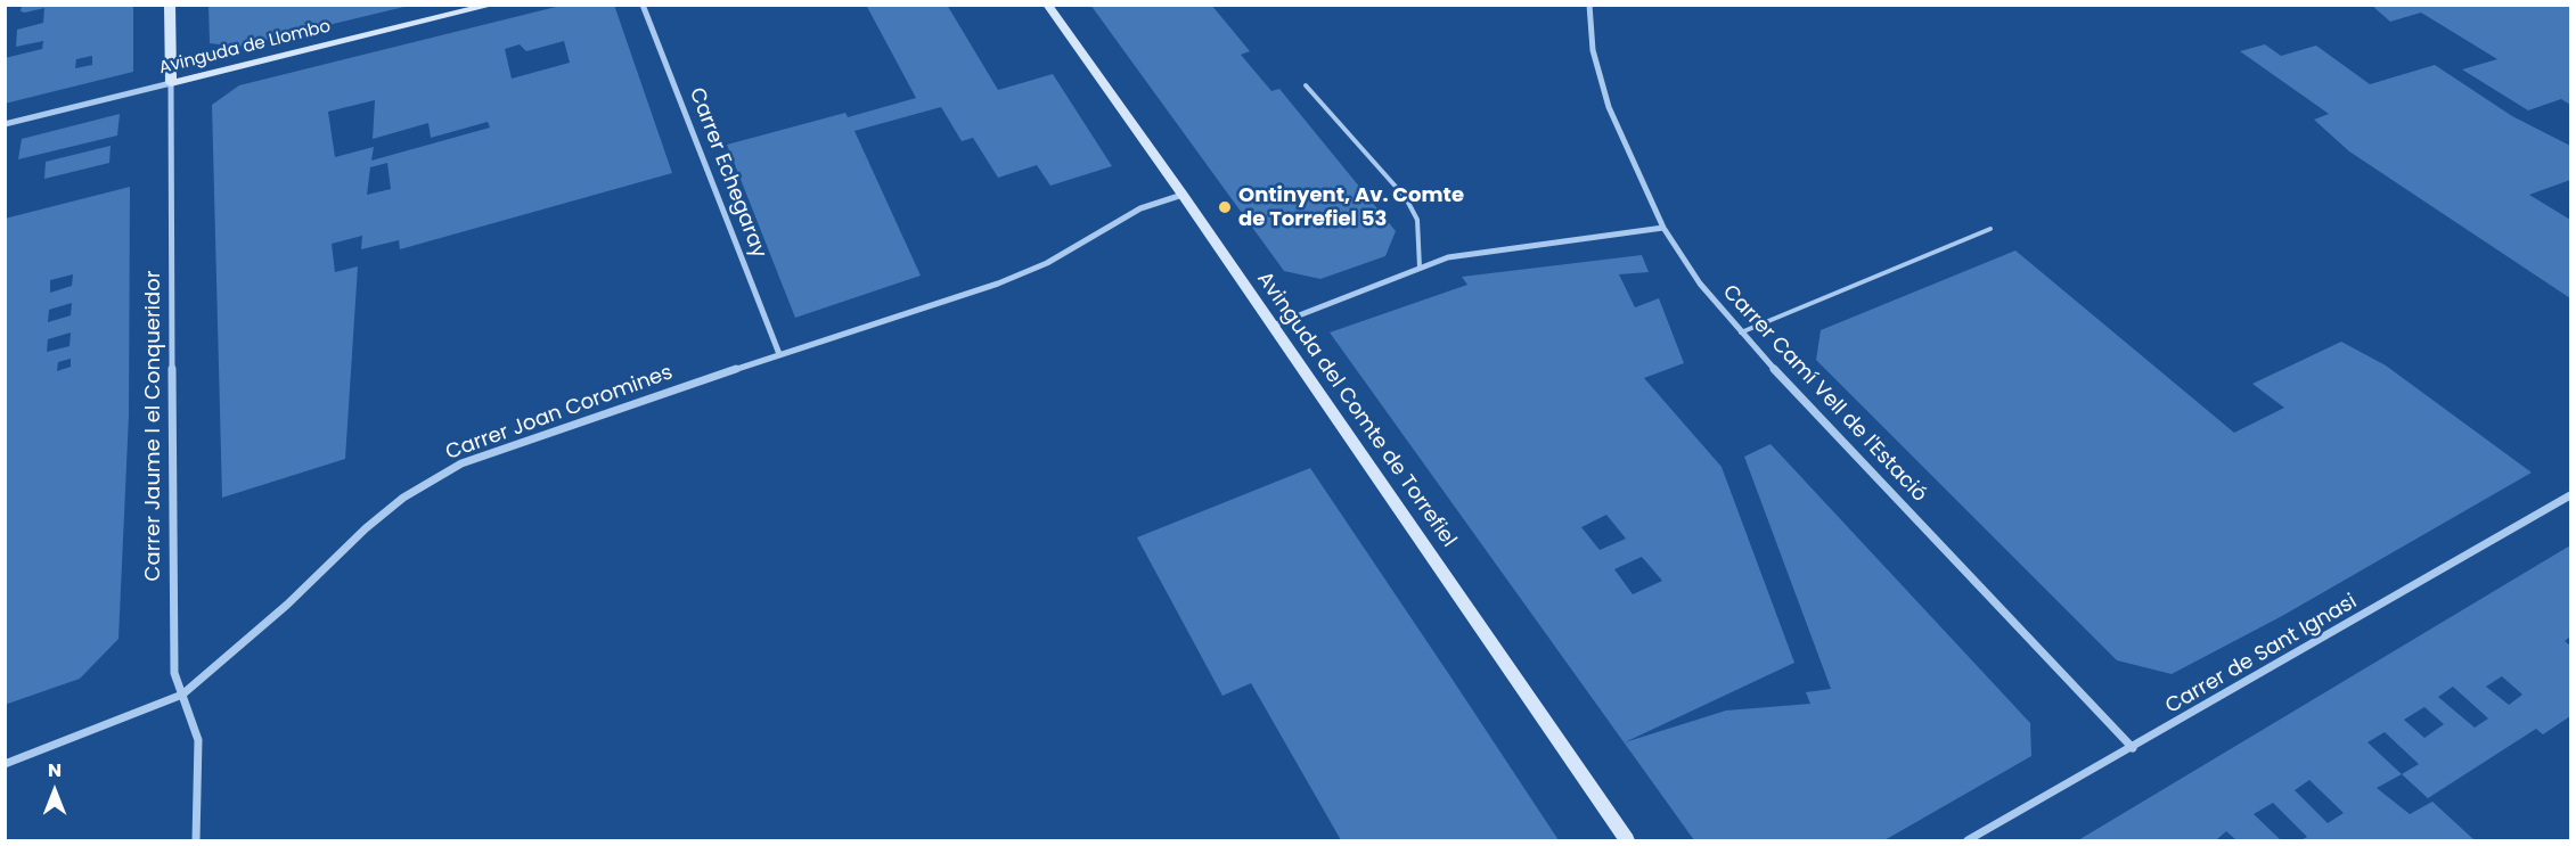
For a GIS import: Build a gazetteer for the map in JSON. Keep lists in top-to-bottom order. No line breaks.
{"streets":{"street":["Avinguda de Llombo","Carrer Echegaray","Carrer Camí Vell de l'Estació","Avinguda del Comte de Torrefiel","Carrer Joan Coromines","Carrer Jaume I el Conqueridor","Carrer de Sant Ignasi"]},"crossings":[["Avinguda de Llombo","Carrer Jaume I el Conqueridor"],["Carrer Echegaray","Carrer Joan Coromines"],["Carrer Camí Vell de l'Estació","Carrer de Sant Ignasi"],["Avinguda del Comte de Torrefiel","Carrer Joan Coromines"],["Carrer Joan Coromines","Carrer Jaume I el Conqueridor"]],"places":["Ontinyent, Av. Comte de Torrefiel 53"],"north":"top"}
